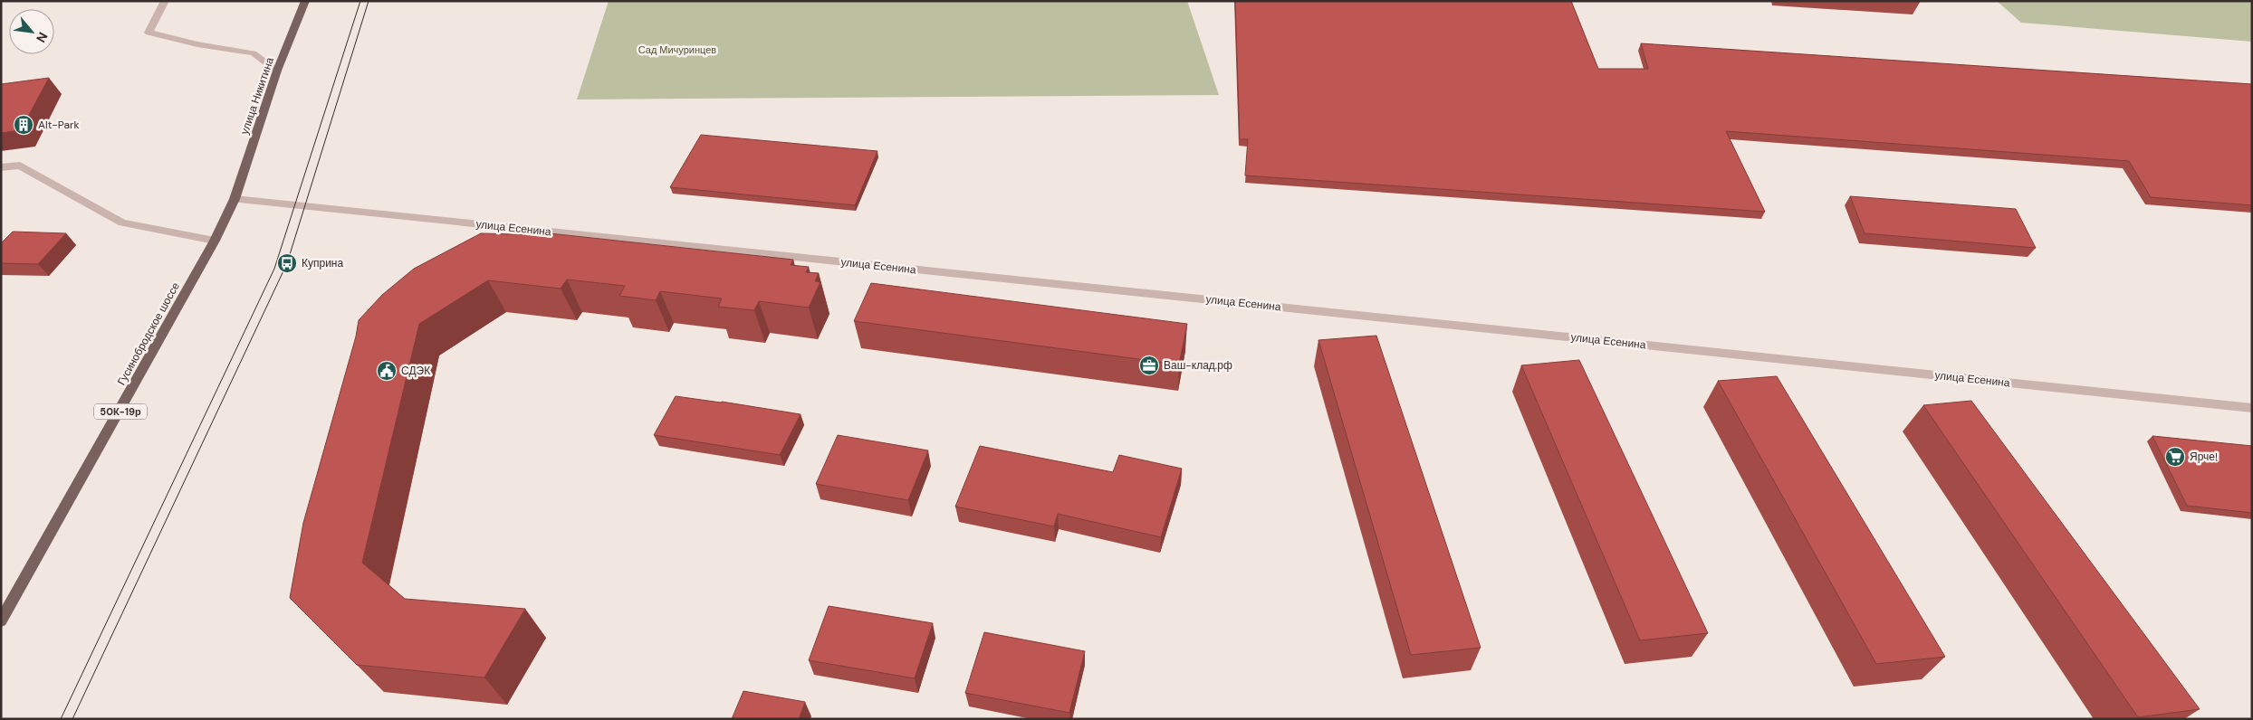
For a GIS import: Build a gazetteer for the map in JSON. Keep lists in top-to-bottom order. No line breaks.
{"streets":{"main road":["улица Никитина","Гусинобродское шоссе","50К-19р"],"street":["улица Есенина"]},"crossings":[["улица Никитина","улица Есенина"],["улица Никитина","Гусинобродское шоссе"],["улица Есенина","Гусинобродское шоссе"]],"parks":["Сад Мичуринцев"],"places":{"building":["Alt-Park"],"bus stop":["Куприна"],"office":["Ваш-клад.рф"],"public building":["СДЭК"],"supermarket":["Ярче!"]},"north":"bottom right"}
